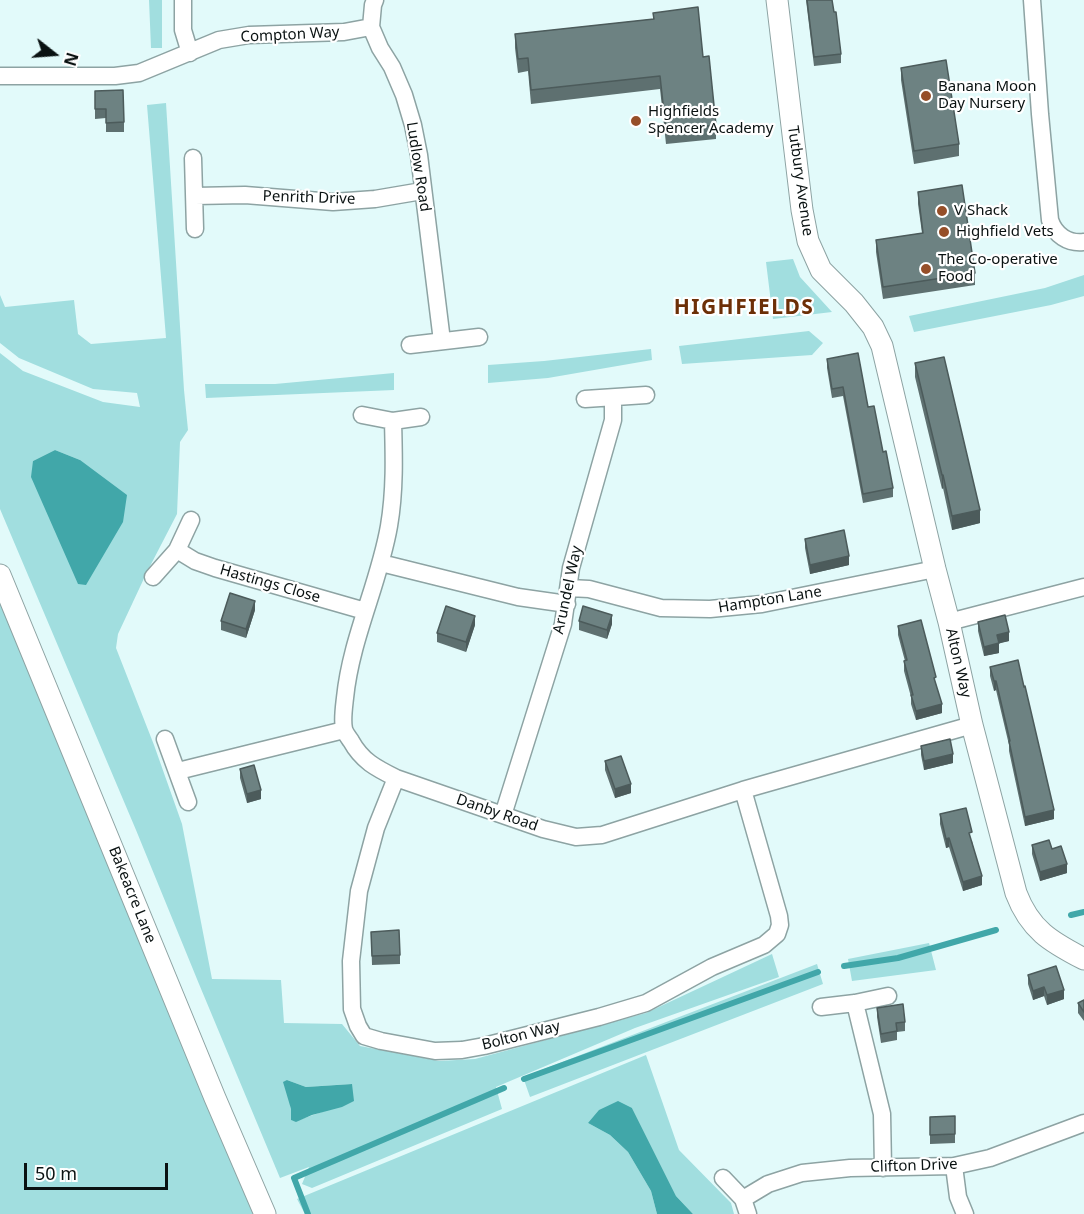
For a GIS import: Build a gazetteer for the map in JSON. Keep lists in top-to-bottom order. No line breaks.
{"streets":{"street":["Compton Way","Ludlow Road","Tutbury Avenue","Penrith Drive","Hastings Close","Arundel Way","Hampton Lane","Alton Way","Danby Road","Bakeacre Lane","Bolton Way","Clifton Drive"]},"crossings":[["Compton Way","Ludlow Road"],["Ludlow Road","Penrith Drive"],["Tutbury Avenue","Alton Way"],["Arundel Way","Hampton Lane"],["Arundel Way","Danby Road"],["Hampton Lane","Alton Way"],["Alton Way","Danby Road"],["Danby Road","Bolton Way"]],"districts":["HIGHFIELDS"],"places":["Banana Moon Day Nursery","Highfields Spencer Academy","V Shack","Highfield Vets","The Co-operative Food"],"scale_bar":"50 m","north":"right"}
